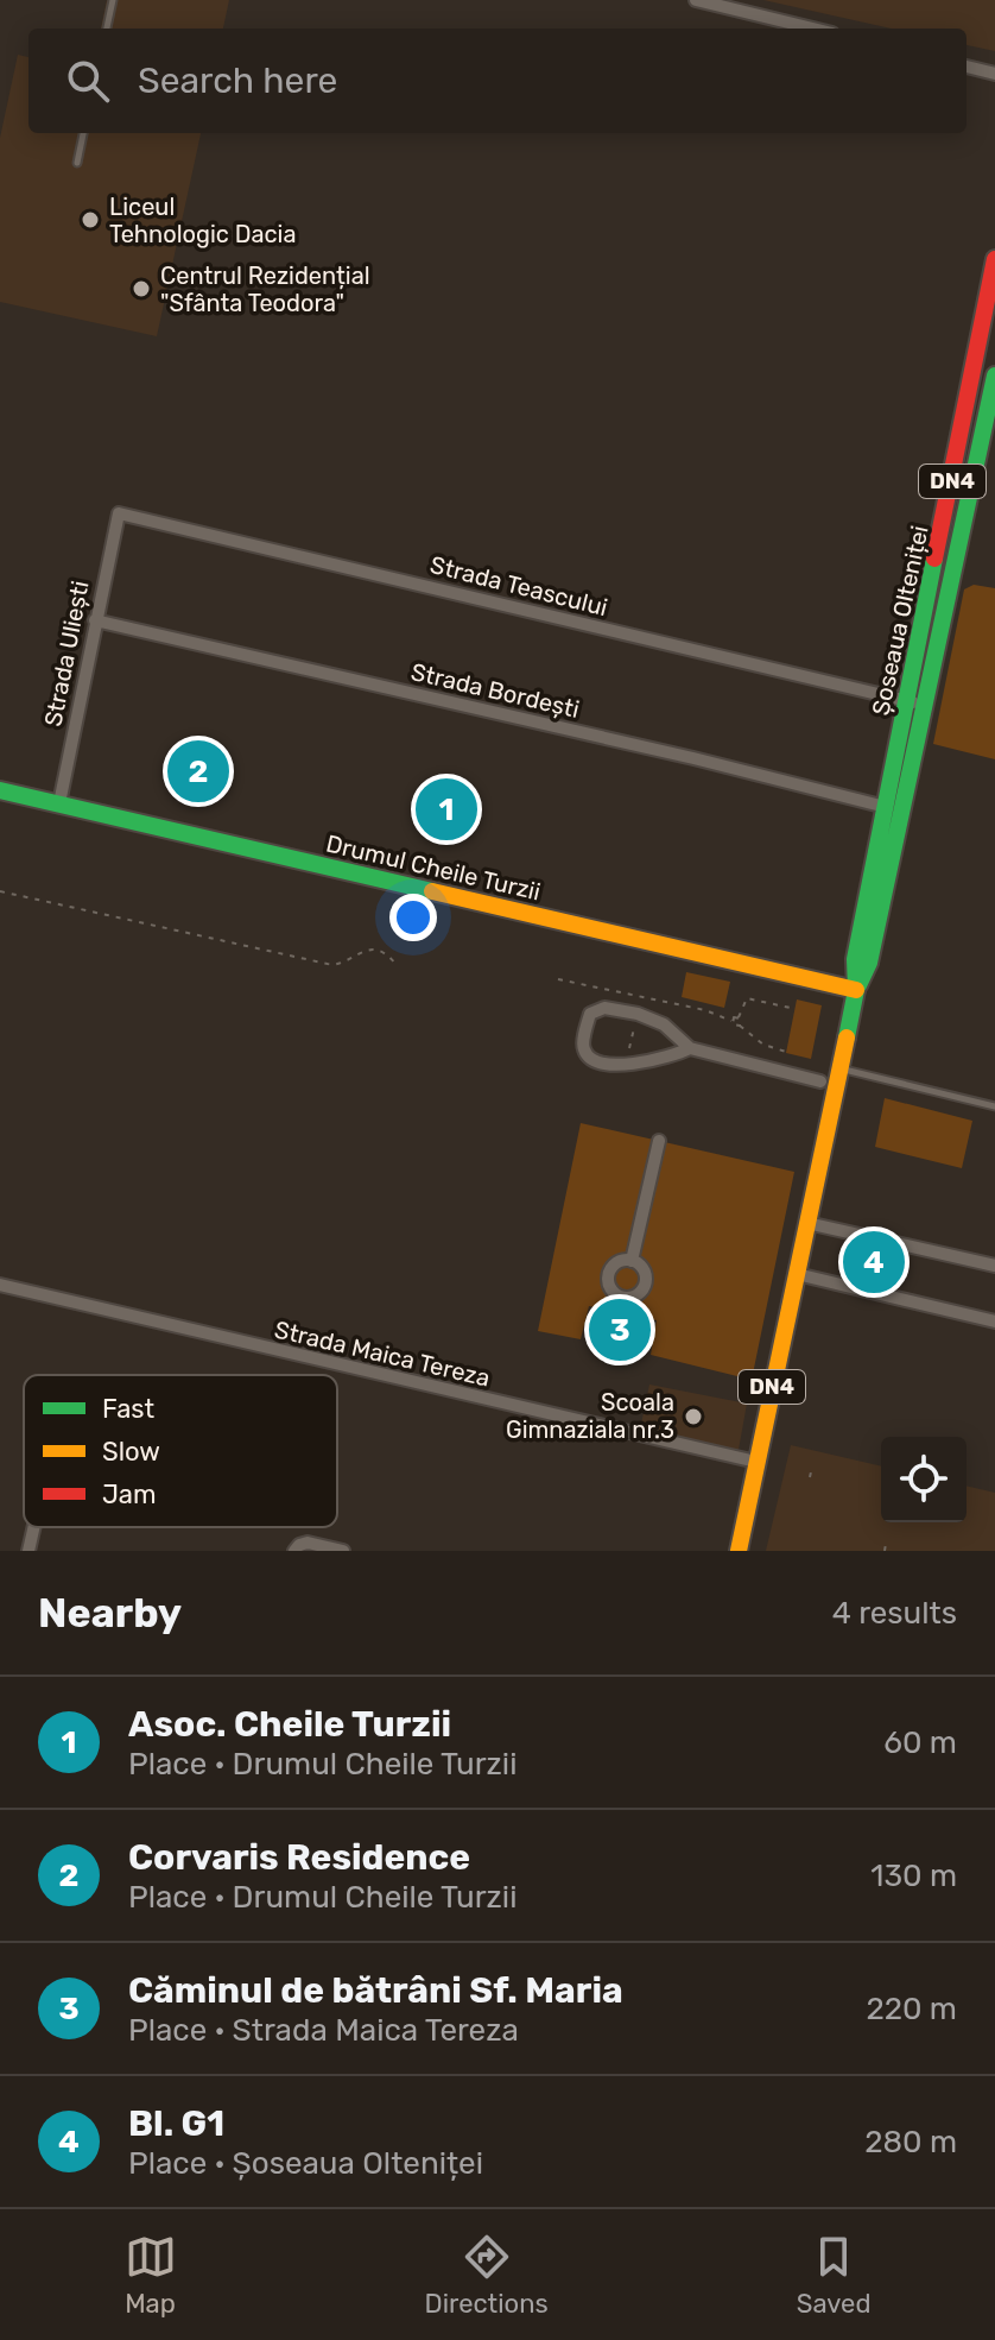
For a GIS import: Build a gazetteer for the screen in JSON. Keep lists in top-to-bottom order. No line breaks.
{"streets":{"main road":["DN4","Șoseaua Olteniței","Drumul Cheile Turzii"],"street":["Strada Teascului","Strada Uliești","Strada Bordești","Strada Maica Tereza"]},"crossings":[["Strada Teascului","Șoseaua Olteniței"],["Strada Teascului","Strada Uliești"],["Șoseaua Olteniței","Strada Bordești"],["Șoseaua Olteniței","Drumul Cheile Turzii"],["Șoseaua Olteniței","Strada Maica Tereza"],["Strada Uliești","Strada Bordești"],["Strada Uliești","Drumul Cheile Turzii"]],"places":["Liceul Tehnologic Dacia","Centrul Rezidențial \"Sfânta Teodora\"","Scoala Gimnaziala nr.3"],"legend":["Fast","Slow","Jam"],"page":{"search":"Search here","pins":["2","1","4","3"],"heading":["Nearby","4 results"],"list":[{"mark":"1","name":"Asoc. Cheile Turzii","note":"Place · Drumul Cheile Turzii","value":"60 m"},{"mark":"2","name":"Corvaris Residence","note":"Place · Drumul Cheile Turzii","value":"130 m"},{"mark":"3","name":"Căminul de bătrâni Sf. Maria","note":"Place · Strada Maica Tereza","value":"220 m"},{"mark":"4","name":"Bl. G1","note":"Place · Șoseaua Olteniței","value":"280 m"}],"nav":["Map","Directions","Saved"]}}
